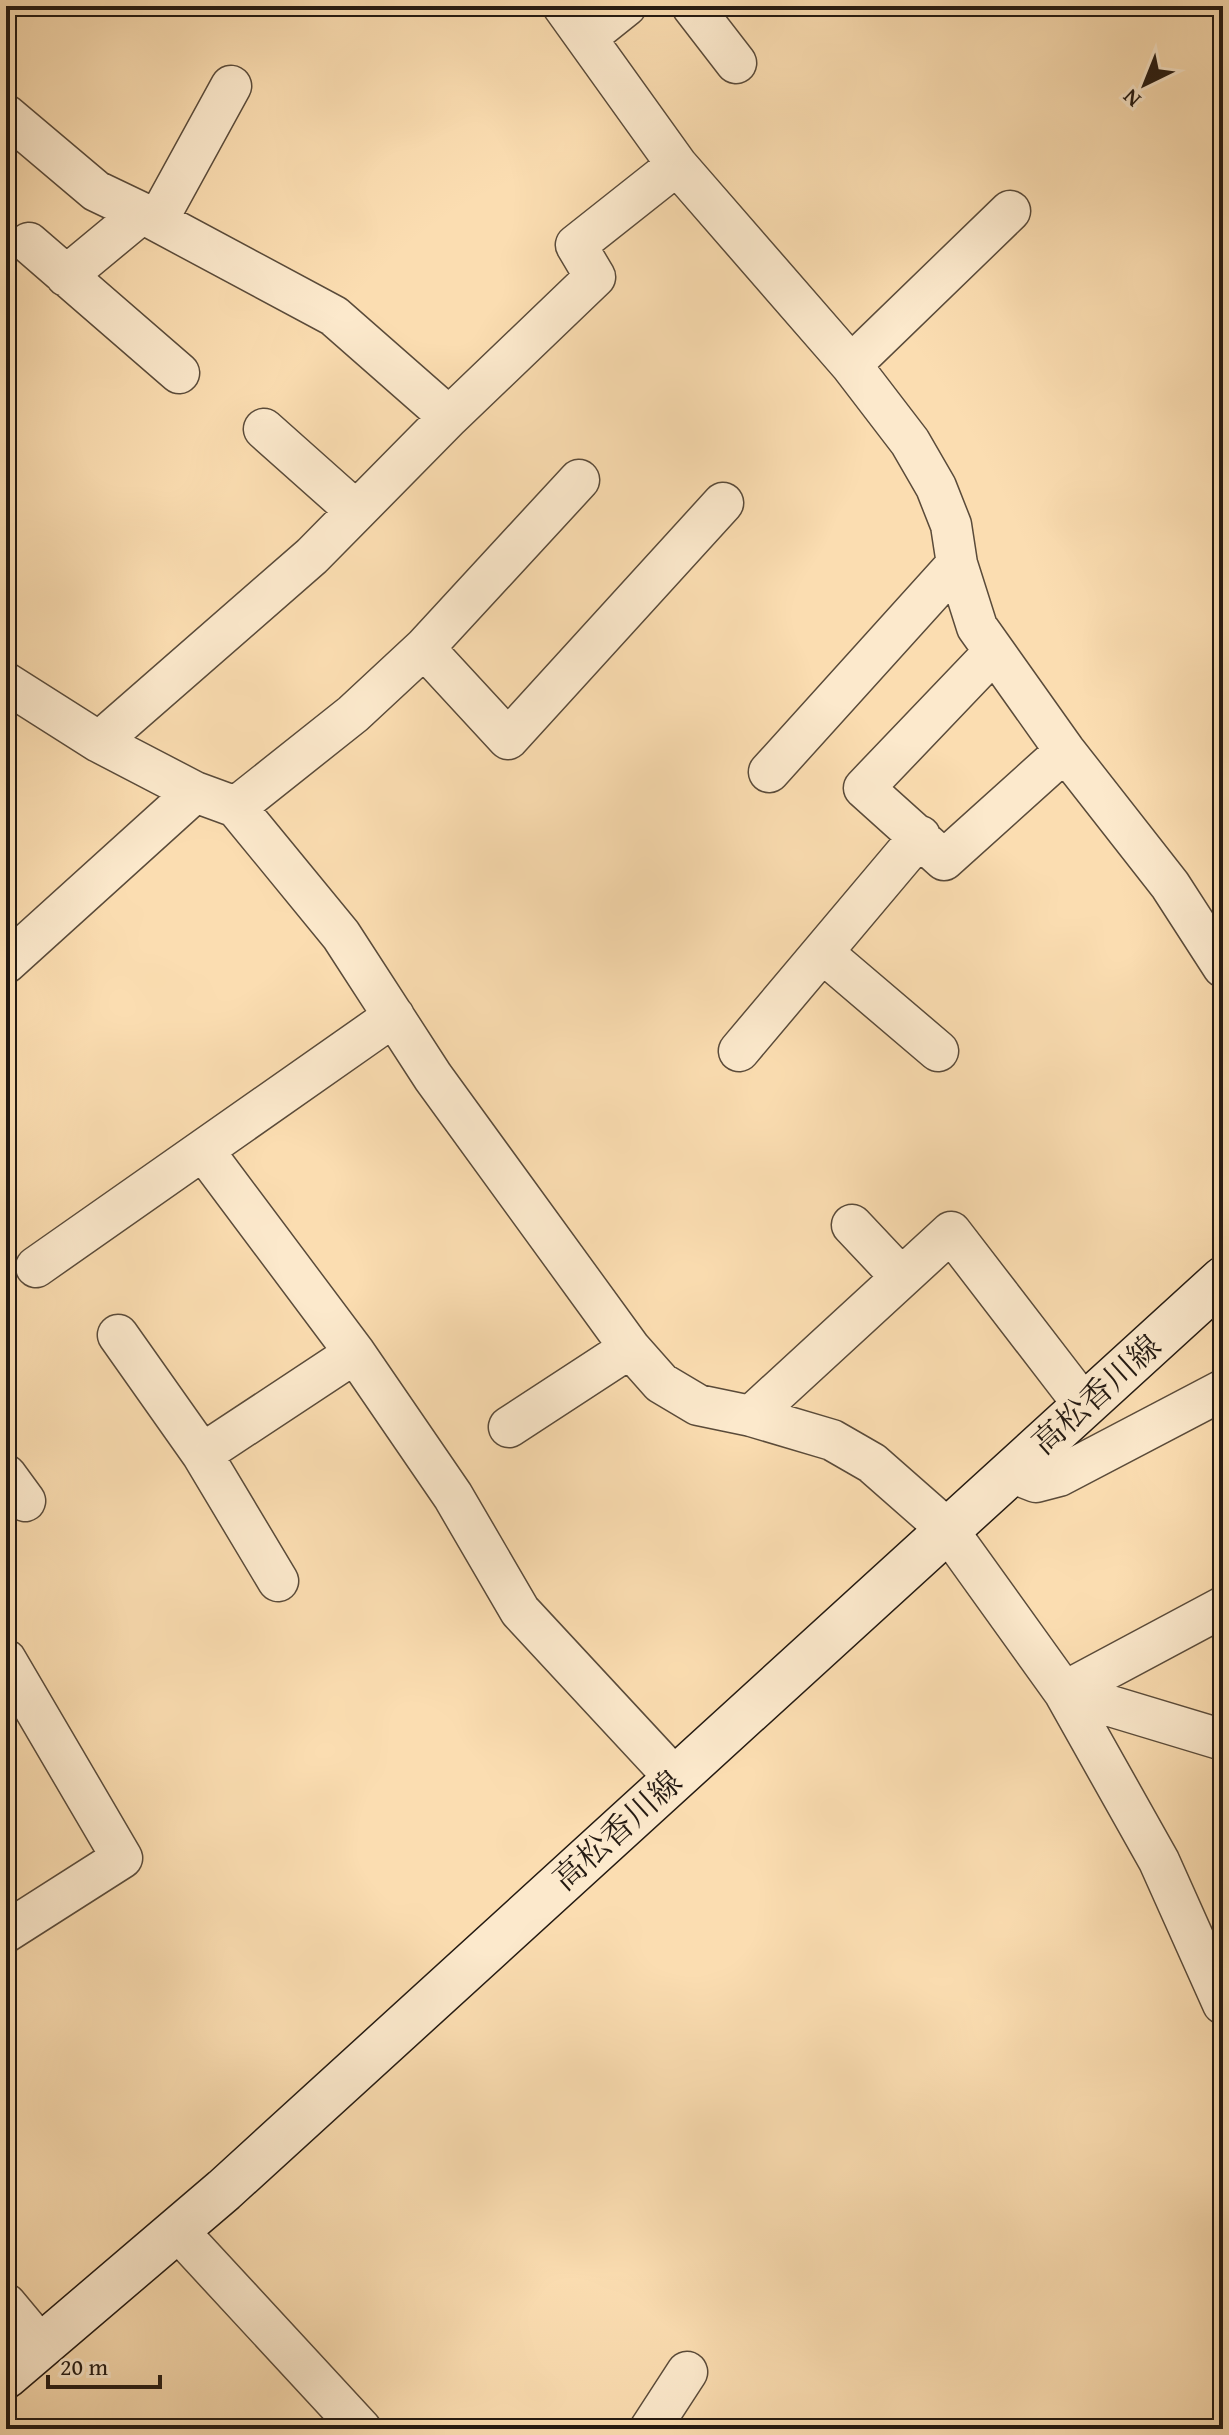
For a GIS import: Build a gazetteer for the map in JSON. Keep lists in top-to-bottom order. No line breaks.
{"streets":{"main road":["高松香川線"]},"scale_bar":"20 m","north":"bottom left"}
